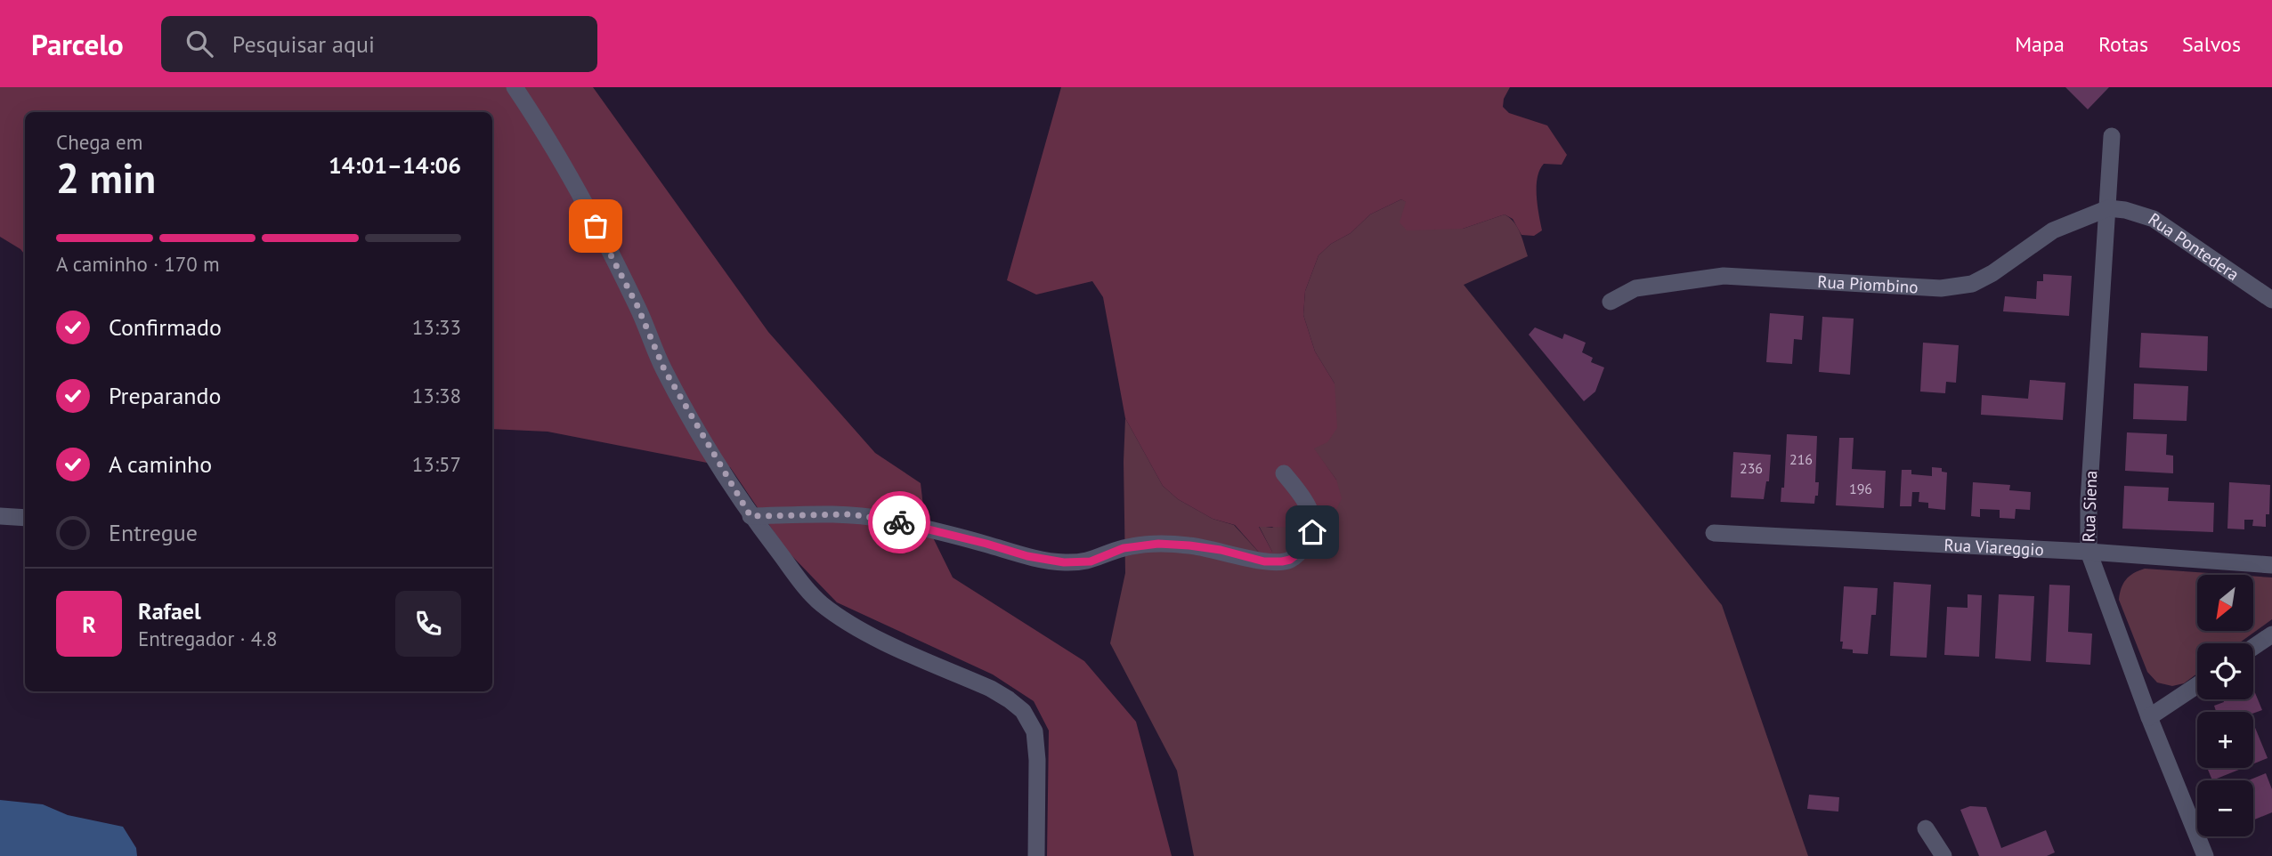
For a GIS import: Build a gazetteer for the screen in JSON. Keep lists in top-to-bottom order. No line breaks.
{"streets":{"street":["Rua Pontedera","Rua Piombino","Rua Siena","Rua Viareggio"]},"crossings":[["Rua Pontedera","Rua Piombino"],["Rua Pontedera","Rua Siena"],["Rua Piombino","Rua Siena"],["Rua Siena","Rua Viareggio"]],"house_numbers":["216","236","196"],"north":"bottom left","page":{"header":"Parcelo","search":"Pesquisar aqui","nav":["Mapa","Rotas","Salvos"],"heading":["2 min","Chega em","14:01–14:06"],"panel":["Rafael","Entregador · 4.8"],"bar":"A caminho · 170 m","list":[["Confirmado","13:33"],["Preparando","13:38"],["A caminho","13:57"],"Entregue"],"map_buttons":["+","−"],"round":"R"}}
